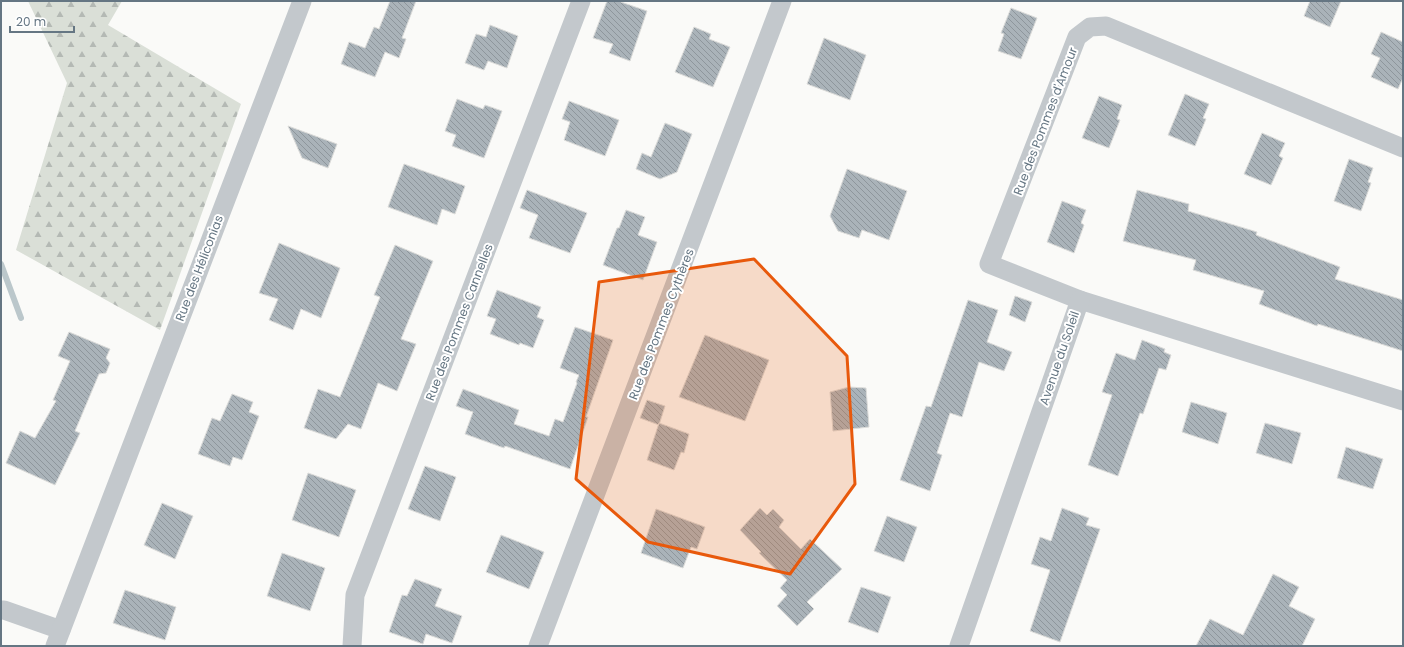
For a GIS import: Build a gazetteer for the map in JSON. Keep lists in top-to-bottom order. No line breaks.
{"streets":{"street":["Rue des Pommes d'Amour","Rue des Héliconias","Rue des Pommes Cannelles","Rue des Pommes Cythères","Avenue du Soleil"]},"crossings":[["Rue des Pommes d'Amour","Avenue du Soleil"]],"scale_bar":"20 m"}
